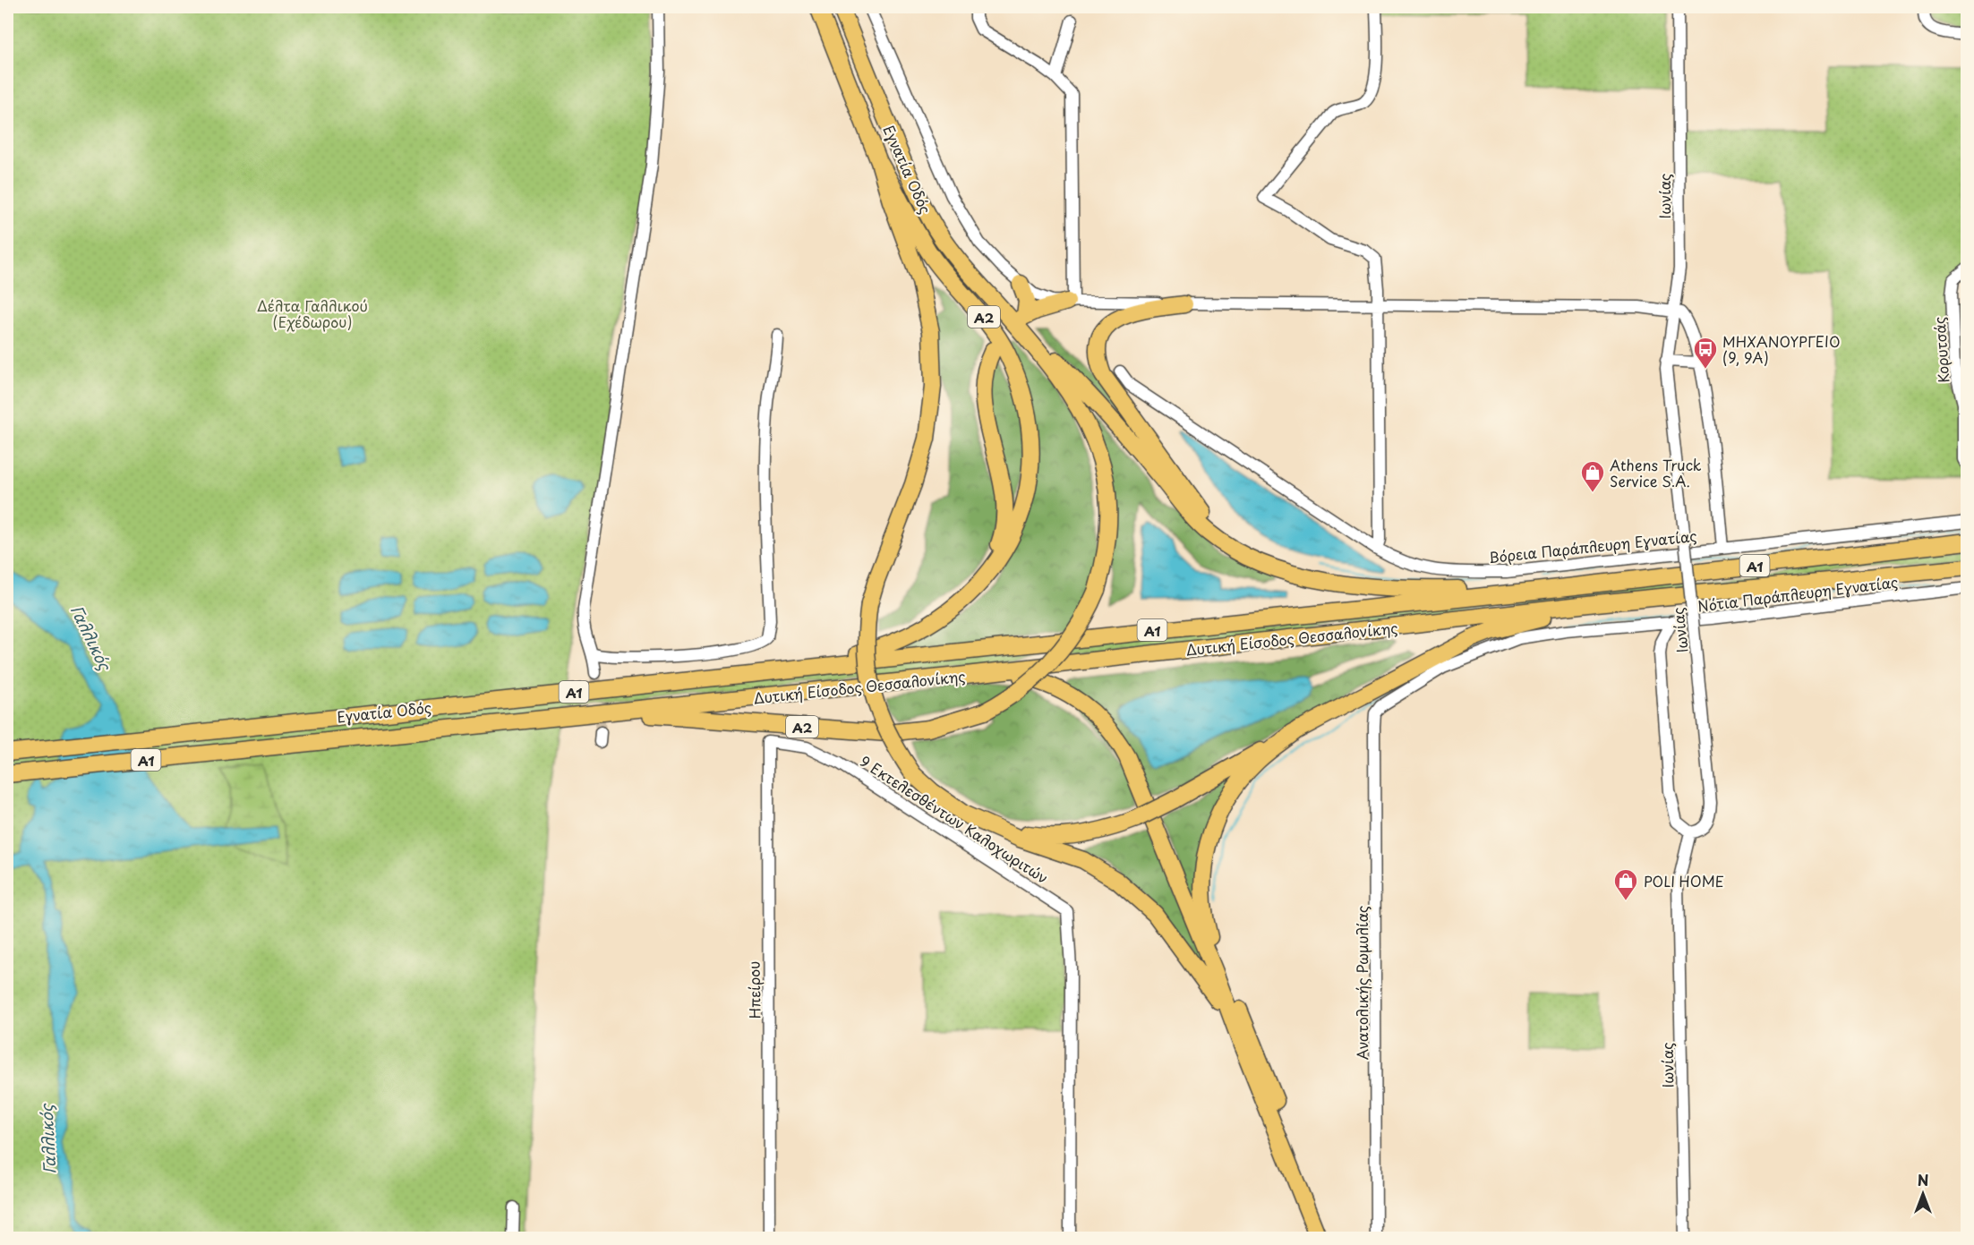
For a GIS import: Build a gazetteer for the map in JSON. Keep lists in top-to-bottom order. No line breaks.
{"streets":{"highway":["Εγνατία Οδός","Α2","Α1","Δυτική Είσοδος Θεσσαλονίκης"],"street":["Ιωνίας","Κορυτσάς","Βόρεια Παράπλευρη Εγνατίας","Νότια Παράπλευρη Εγνατίας","9 Εκτελεσθέντων Καλοχωριτών","Ανατολικής Ρωμυλίας","Ηπείρου"]},"crossings":[["Εγνατία Οδός","Α2"],["Εγνατία Οδός","Δυτική Είσοδος Θεσσαλονίκης"],["Α2","Δυτική Είσοδος Θεσσαλονίκης"],["Νότια Παράπλευρη Εγνατίας","Ανατολικής Ρωμυλίας"],["9 Εκτελεσθέντων Καλοχωριτών","Ηπείρου"]],"water":["Γαλλικός"],"parks":["Δέλτα Γαλλικού (Εχέδωρου)"],"places":{"bus stop":["ΜΗΧΑΝΟΥΡΓΕΙΟ (9, 9Α)"],"shop":["Athens Truck Service S.A.","POLI HOME"]},"north":"top"}
